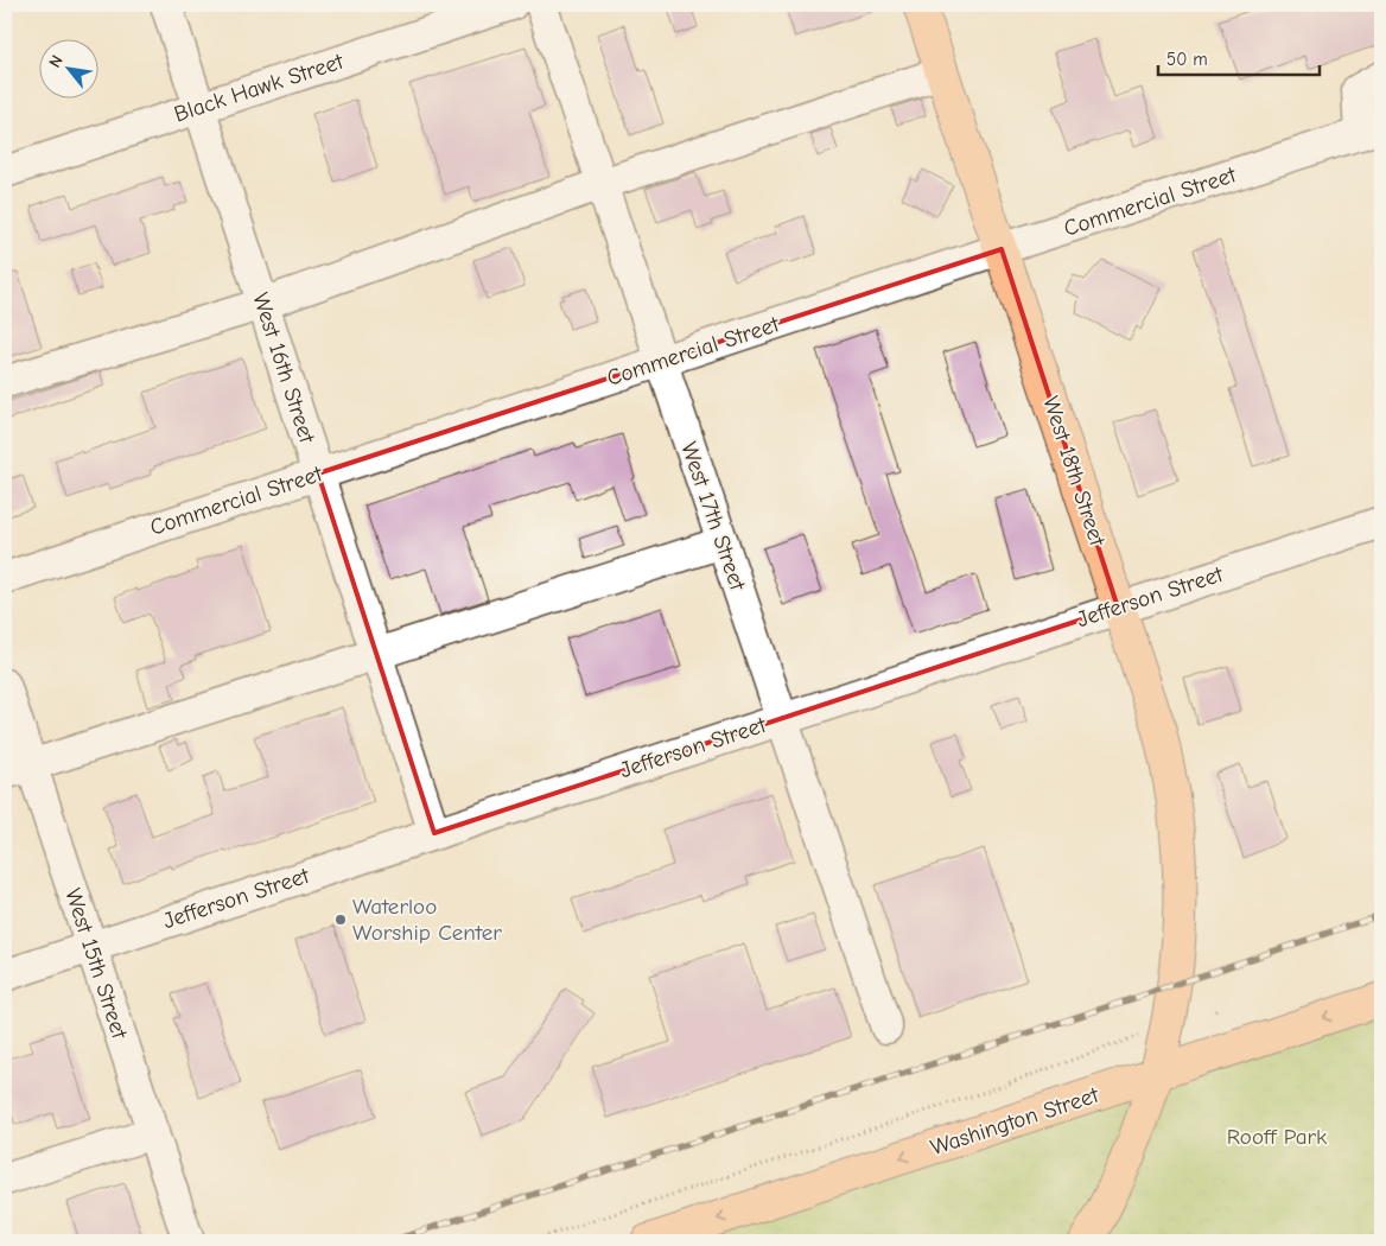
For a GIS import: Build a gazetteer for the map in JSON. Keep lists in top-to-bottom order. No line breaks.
{"streets":{"main road":["West 18th Street","Washington Street"],"street":["Black Hawk Street","Commercial Street","West 16th Street","West 17th Street","Jefferson Street","West 15th Street"]},"crossings":[["Black Hawk Street","West 16th Street"],["Commercial Street","West 16th Street"],["Commercial Street","West 18th Street"],["Commercial Street","West 17th Street"],["West 16th Street","Jefferson Street"],["West 18th Street","Jefferson Street"],["West 18th Street","Washington Street"],["West 17th Street","Jefferson Street"],["Jefferson Street","West 15th Street"]],"one_way":["Washington Street"],"parks":["Rooff Park"],"places":["Waterloo Worship Center"],"scale_bar":"50 m","north":"top left"}
